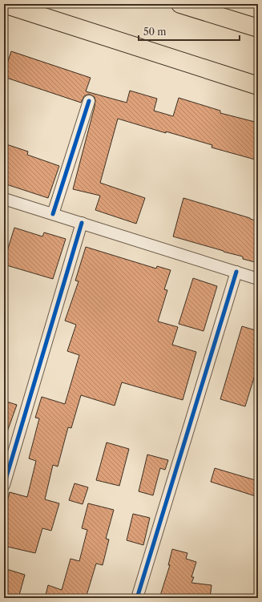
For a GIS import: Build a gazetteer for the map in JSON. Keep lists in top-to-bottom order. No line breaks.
{"scale_bar":"50 m"}
